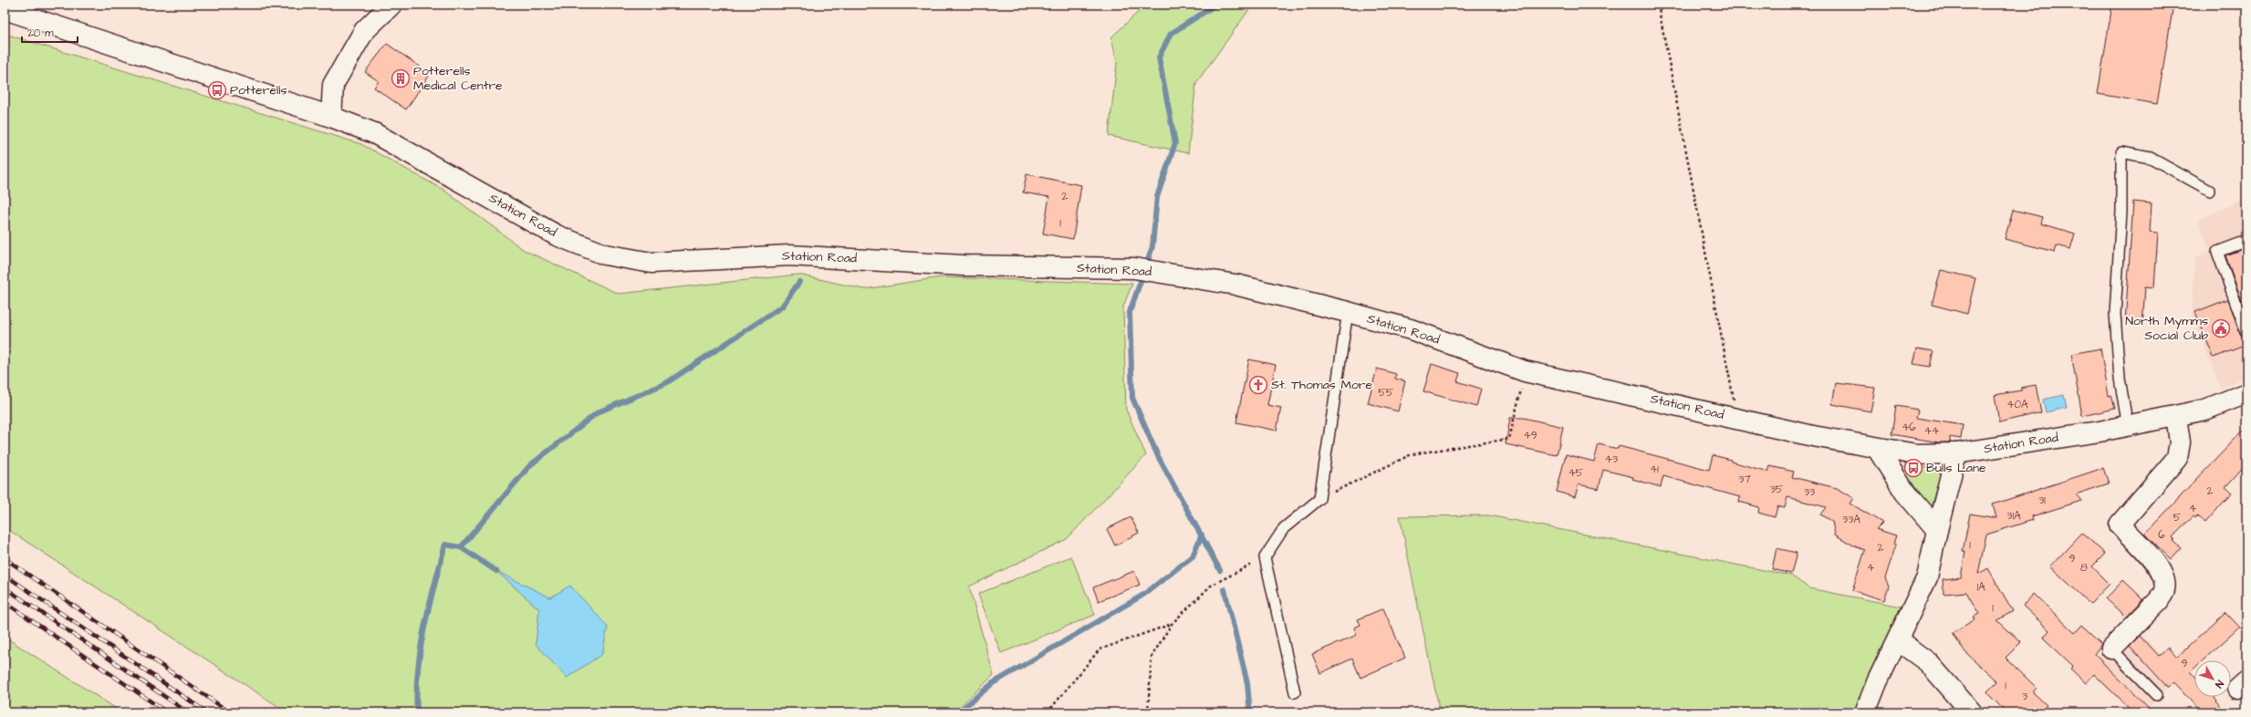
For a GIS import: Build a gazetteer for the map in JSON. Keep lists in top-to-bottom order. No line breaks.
{"streets":{"street":["Station Road"]},"places":{"building":["Potterells Medical Centre"],"bus stop":["Potterells","Bulls Lane"],"public building":["North Mymms Social Club"],"church":["St. Thomas More"]},"house_numbers":["2","1","55","40A","46","44","49","43","41","45","37","35","2","33","31","4","31A","5","33A","6","1","2","9","4","8","1A","1","9","1","3"],"scale_bar":"20 m","north":"bottom right"}
